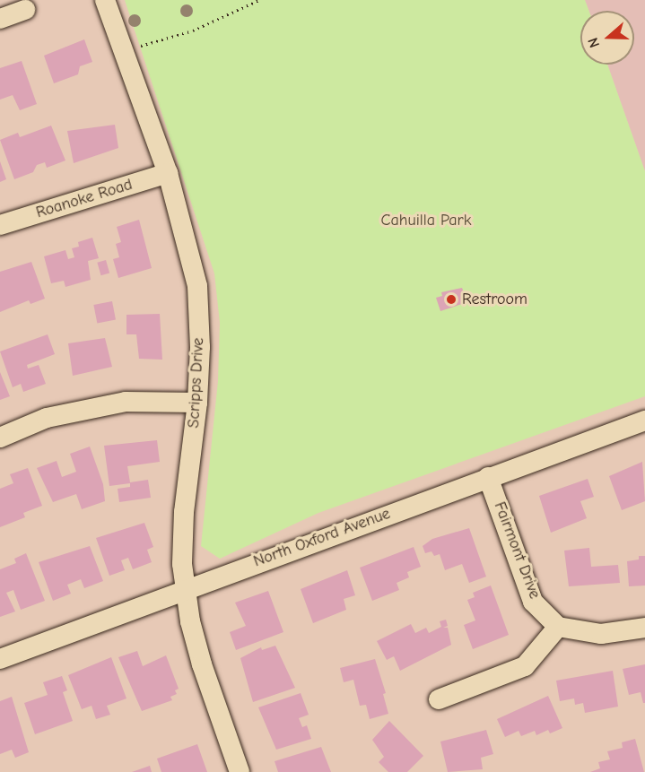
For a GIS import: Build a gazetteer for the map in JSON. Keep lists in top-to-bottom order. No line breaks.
{"streets":{"street":["Roanoke Road","Scripps Drive","North Oxford Avenue","Fairmont Drive"]},"crossings":[["Roanoke Road","Scripps Drive"],["Scripps Drive","North Oxford Avenue"],["North Oxford Avenue","Fairmont Drive"]],"parks":["Cahuilla Park"],"places":["Restroom"],"north":"left"}
